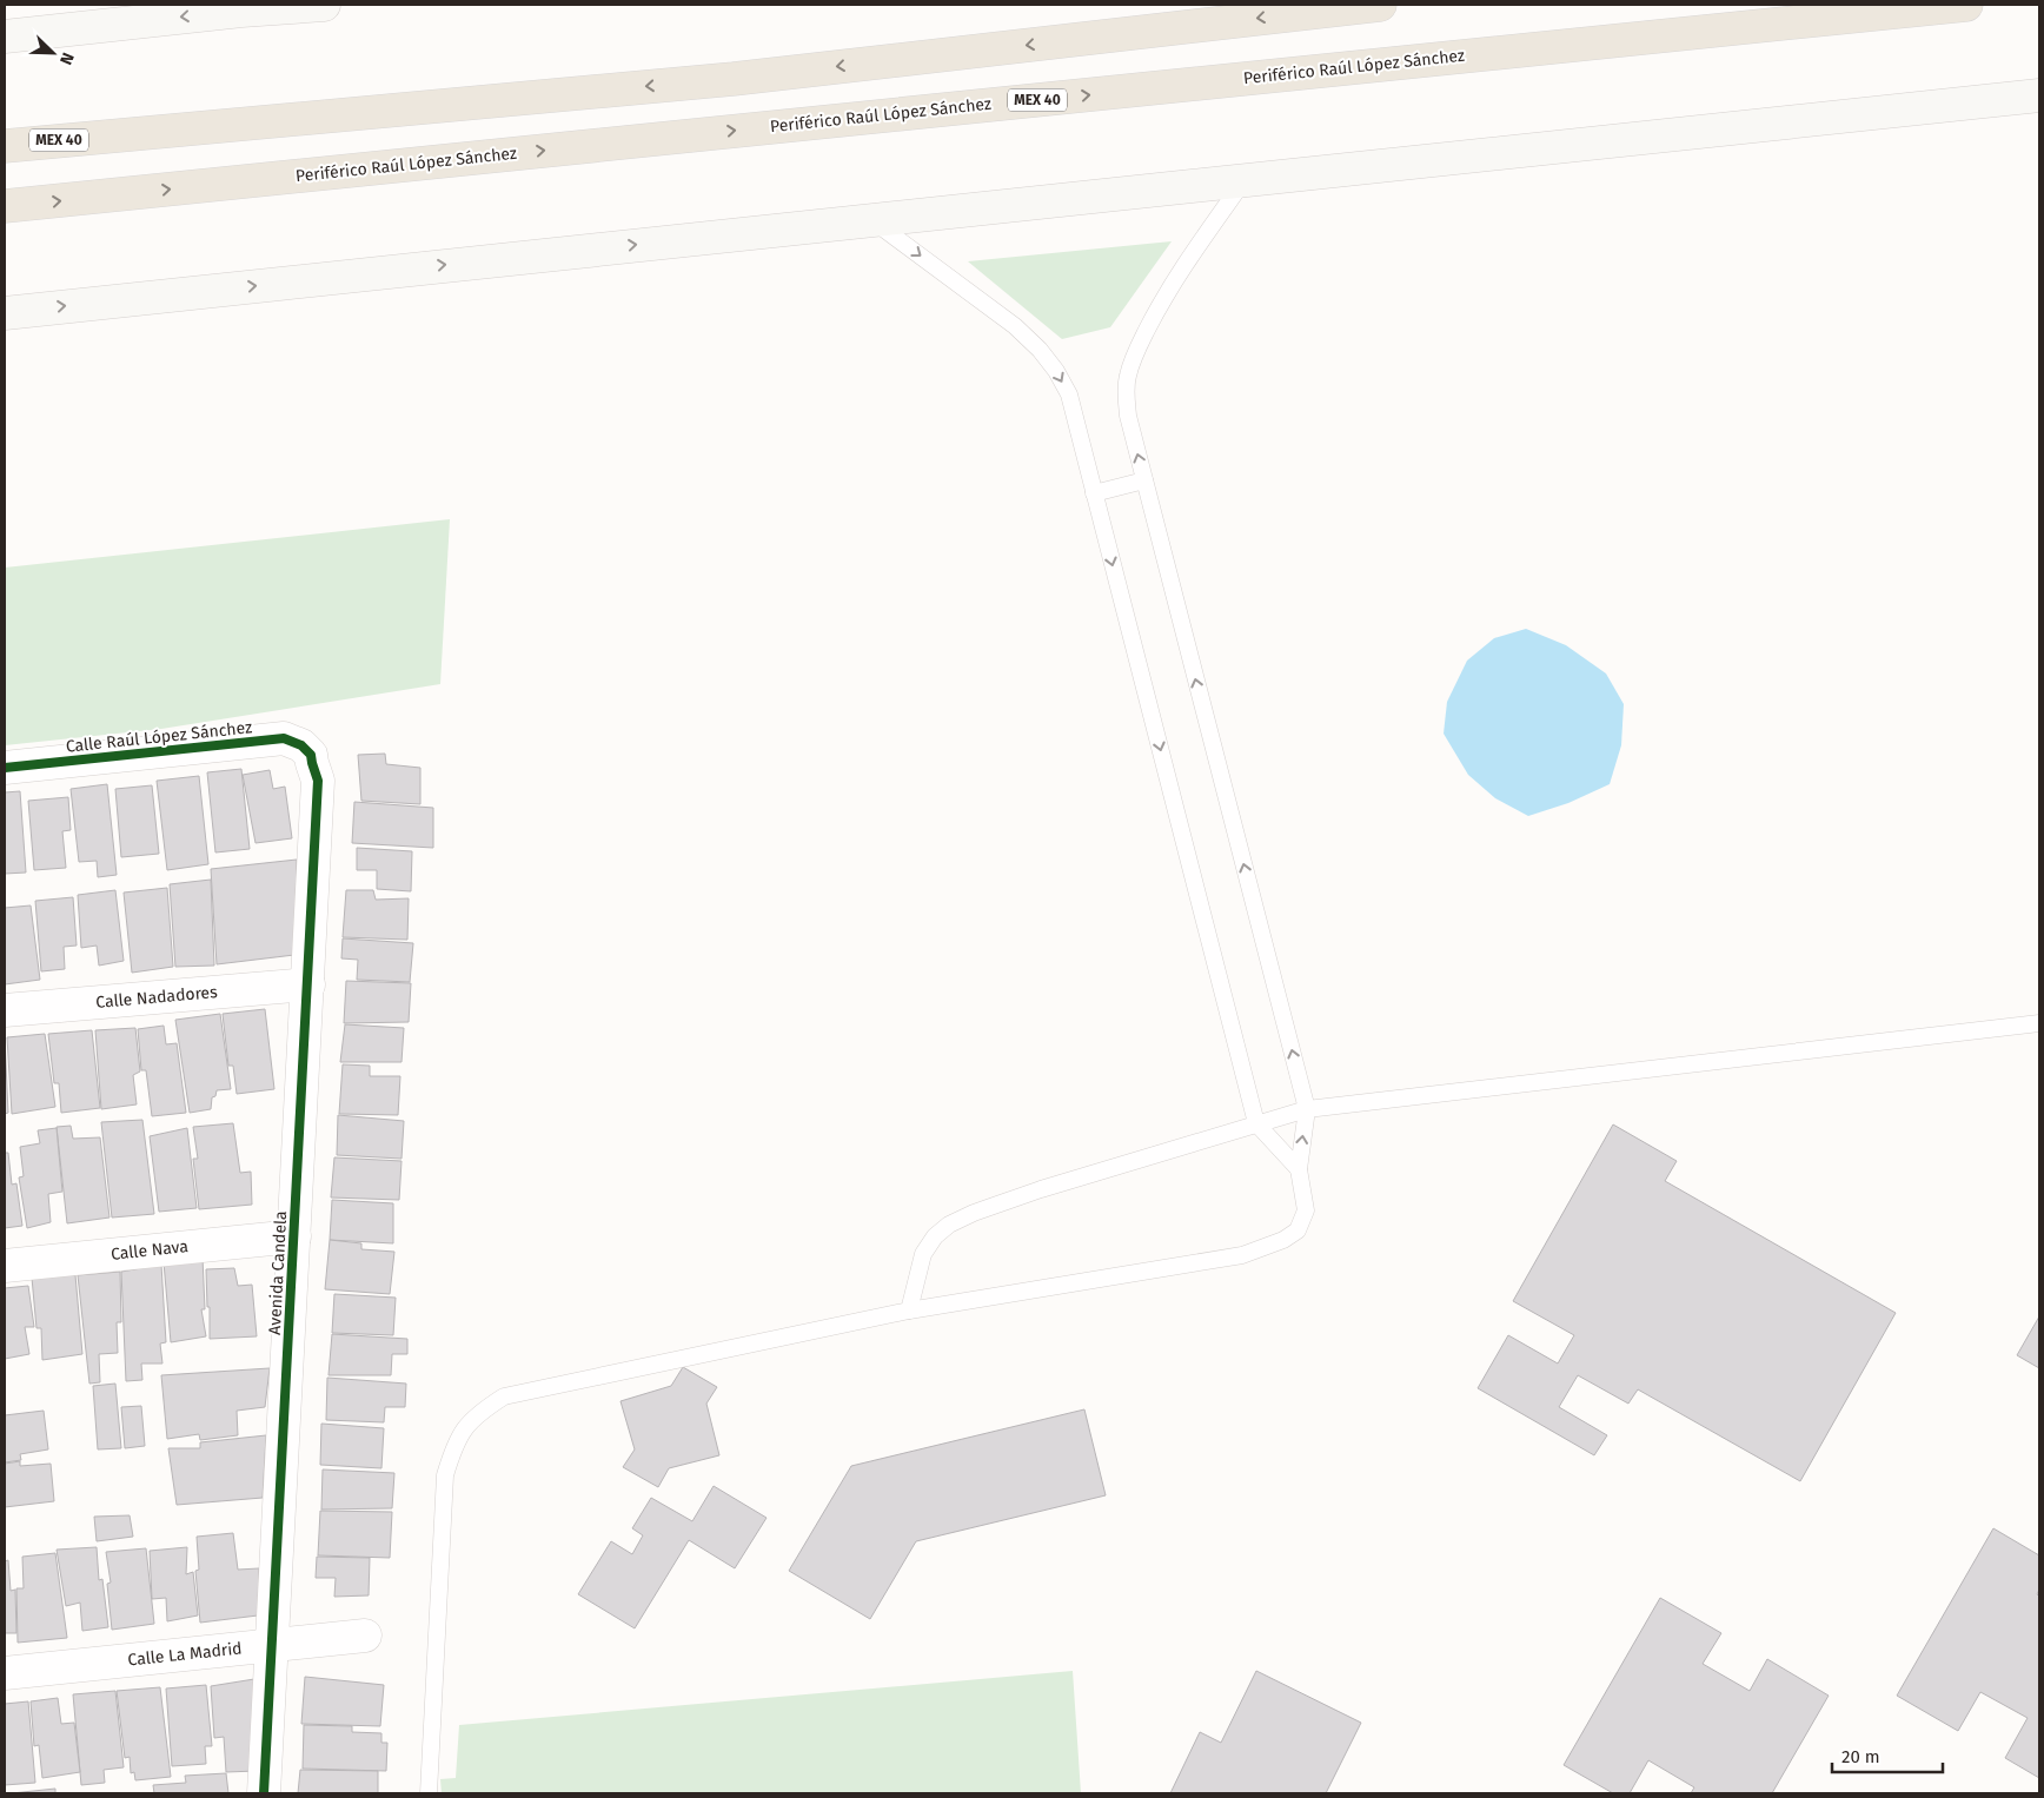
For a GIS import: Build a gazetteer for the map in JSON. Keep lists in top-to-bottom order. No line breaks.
{"streets":{"highway":["Periférico Raúl López Sánchez","MEX 40"],"street":["Calle Raúl López Sánchez","Calle Nadadores","Calle Nava","Avenida Candela","Calle La Madrid"]},"crossings":[["Calle Raúl López Sánchez","Avenida Candela"],["Calle Nadadores","Avenida Candela"],["Calle Nava","Avenida Candela"],["Avenida Candela","Calle La Madrid"]],"scale_bar":"20 m","north":"bottom right"}
